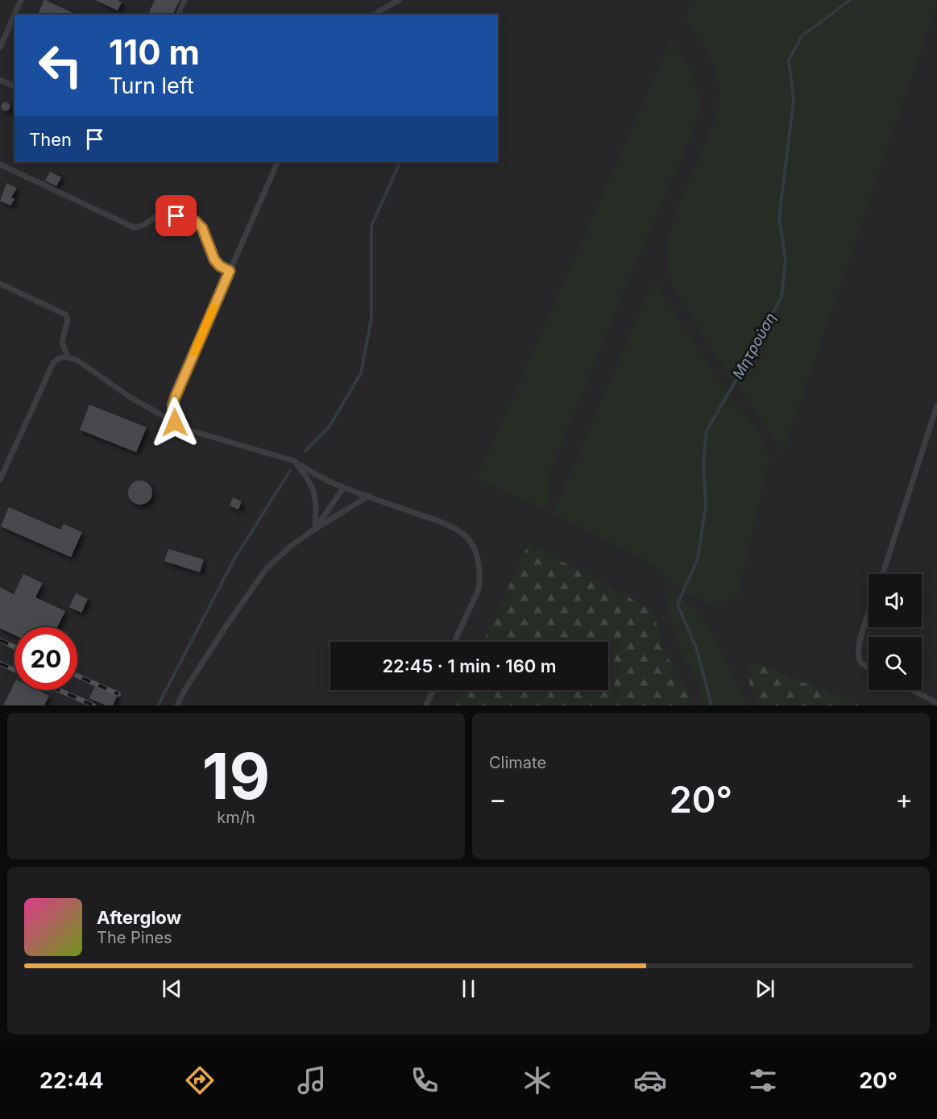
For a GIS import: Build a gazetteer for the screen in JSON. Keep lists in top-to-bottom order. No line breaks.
{"water":["Μητρούση"],"page":{"turn":["110 m","Turn left"],"then":"Then","limit":"20","trip":"22:45 · 1 min · 160 m","tile":[["19","km/h"],"Climate"],"heat":["−","20°","+"],"song":["Afterglow","The Pines"],"tabs":["22:44","20°"]}}
